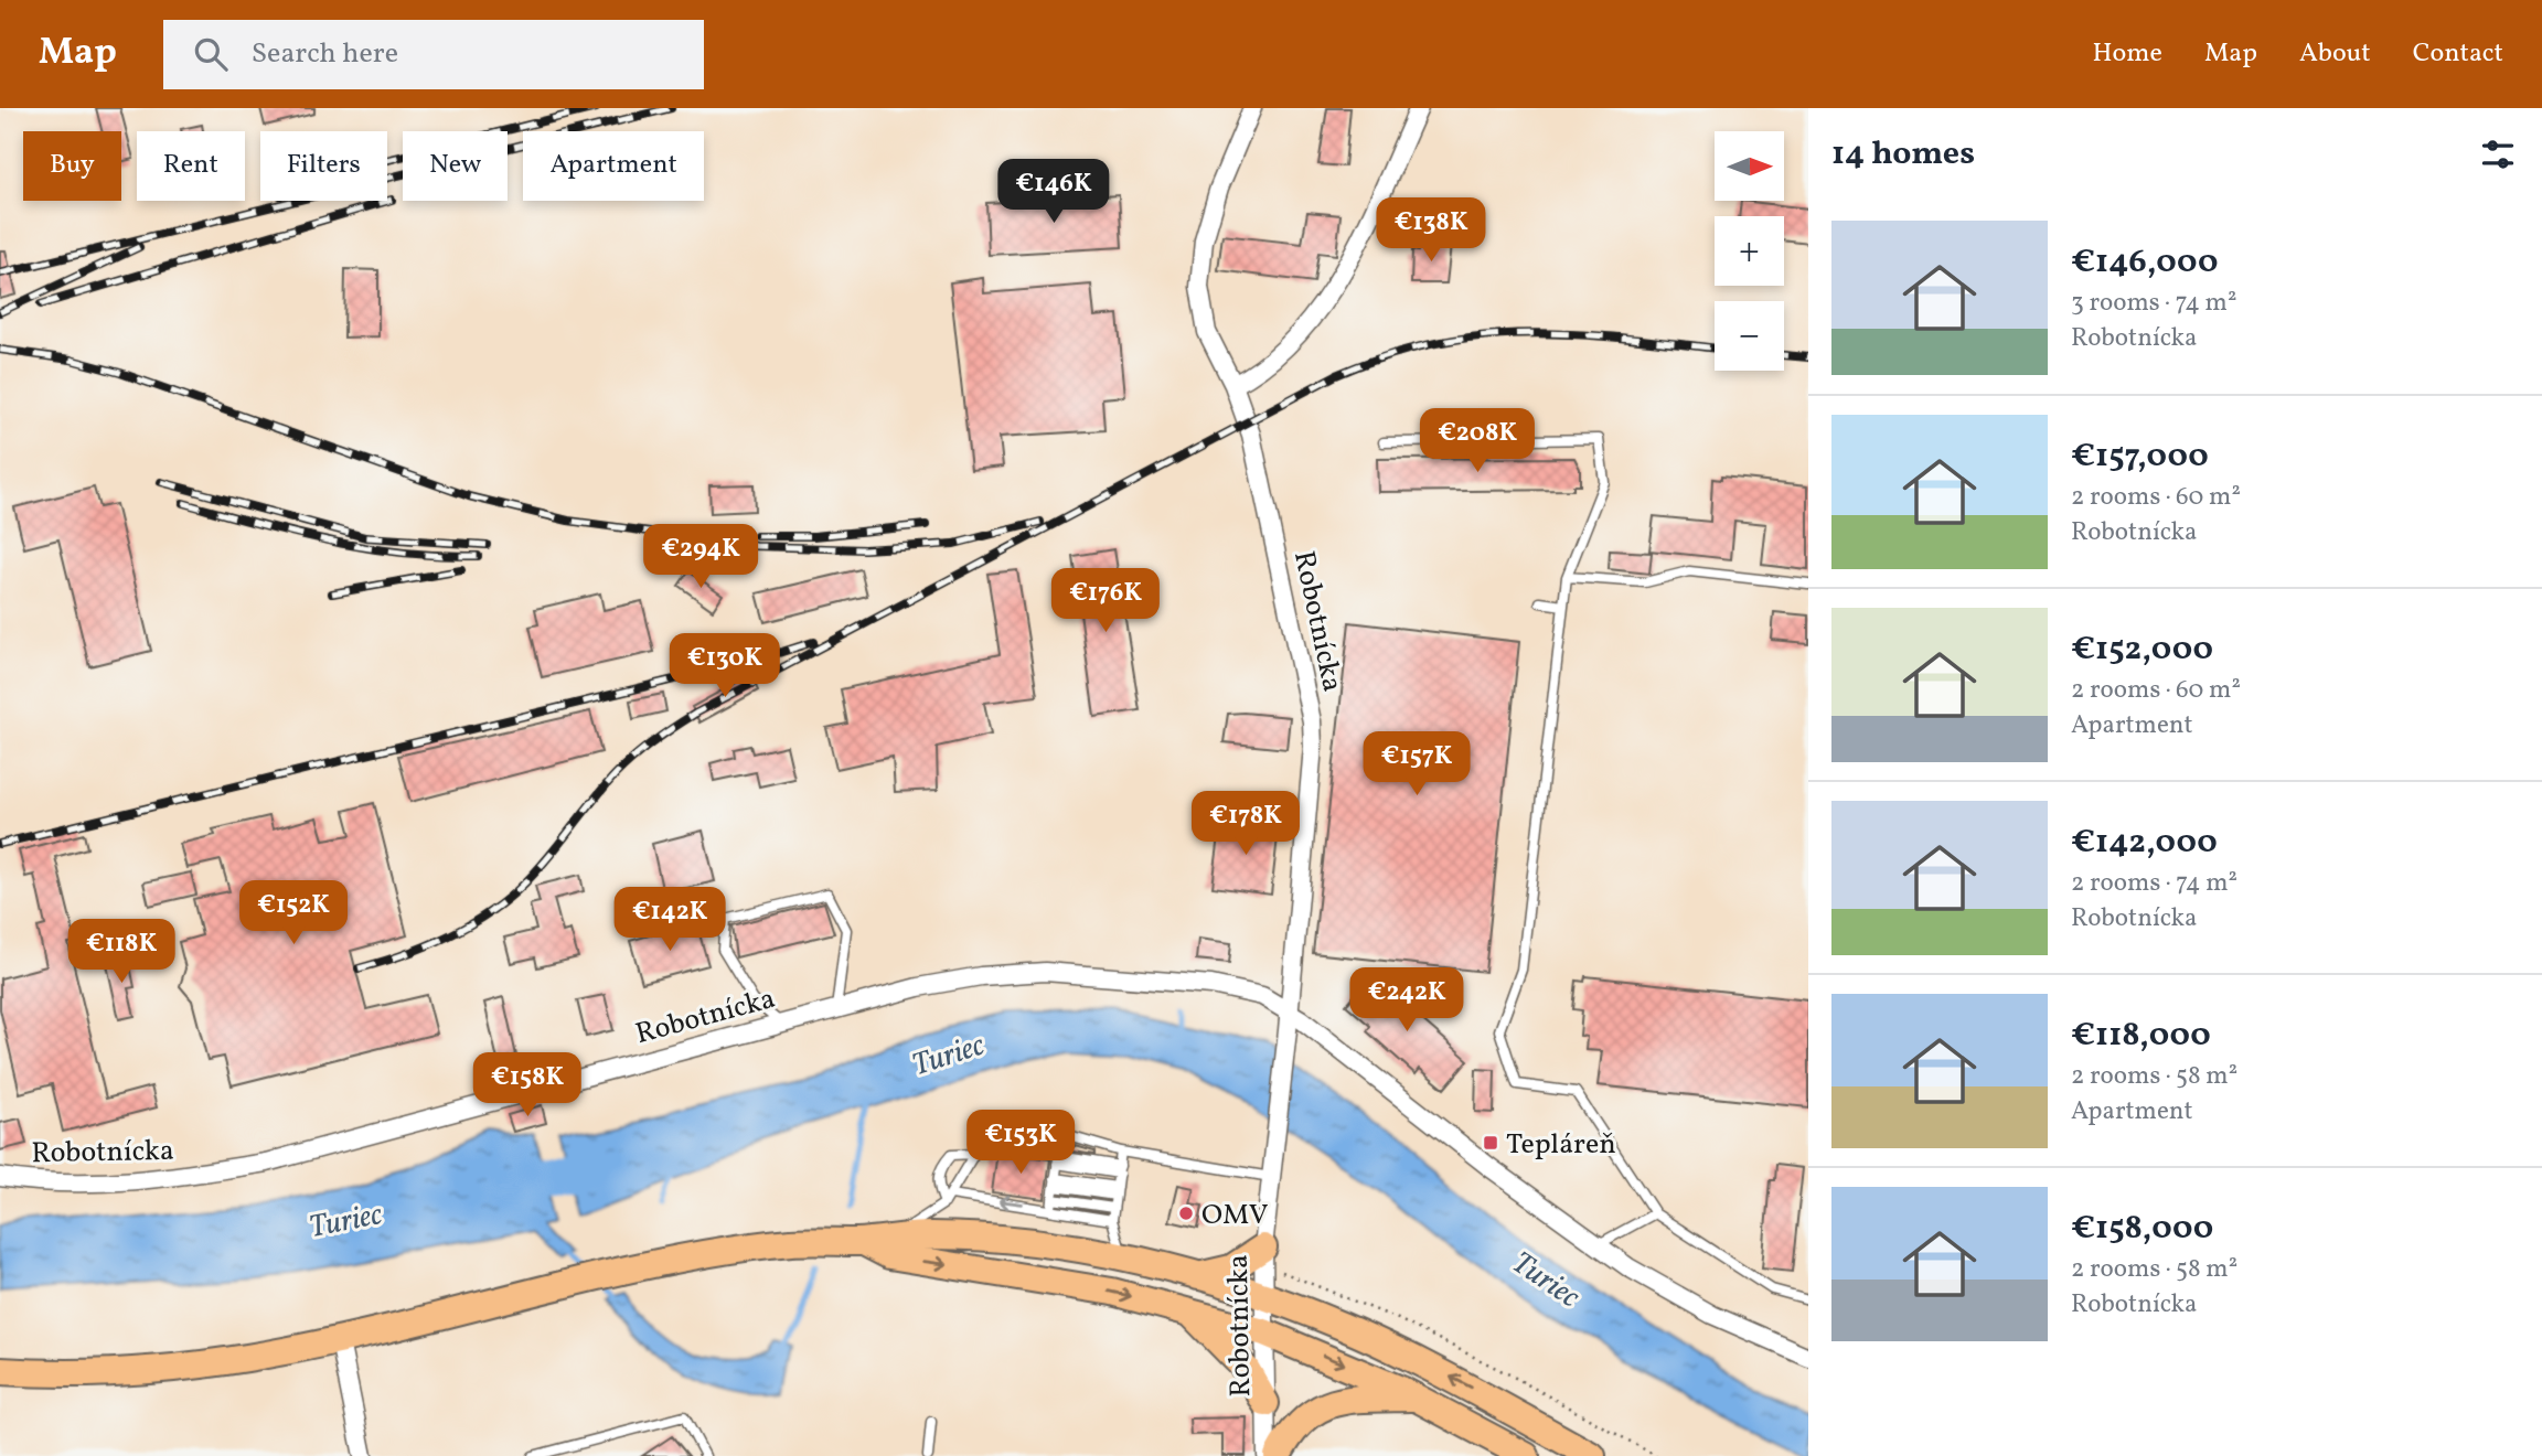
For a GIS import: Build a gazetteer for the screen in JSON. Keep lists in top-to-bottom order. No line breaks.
{"streets":{"street":["Robotnícka"]},"water":["Turiec"],"places":{"transit":["Tepláreň"],"other":["OMV"]},"north":"right","page":{"header":"Map","search":"Search here","nav":["Home","Map","About","Contact"],"heading":"14 homes","map_buttons":["+","−"],"chip":["Buy","Rent","Filters","New","Apartment"],"price":["€146K","€138K","€208K","€294K","€176K","€130K","€157K","€178K","€152K","€142K","€118K","€242K","€158K","€153K"],"list":[{"name":"€146,000","note":"3 rooms · 74 m² · Robotnícka"},{"name":"€157,000","note":"2 rooms · 60 m² · Robotnícka"},{"name":"€152,000","note":"2 rooms · 60 m² · Apartment"},{"name":"€142,000","note":"2 rooms · 74 m² · Robotnícka"},{"name":"€118,000","note":"2 rooms · 58 m² · Apartment"},{"name":"€158,000","note":"2 rooms · 58 m² · Robotnícka"}]}}
